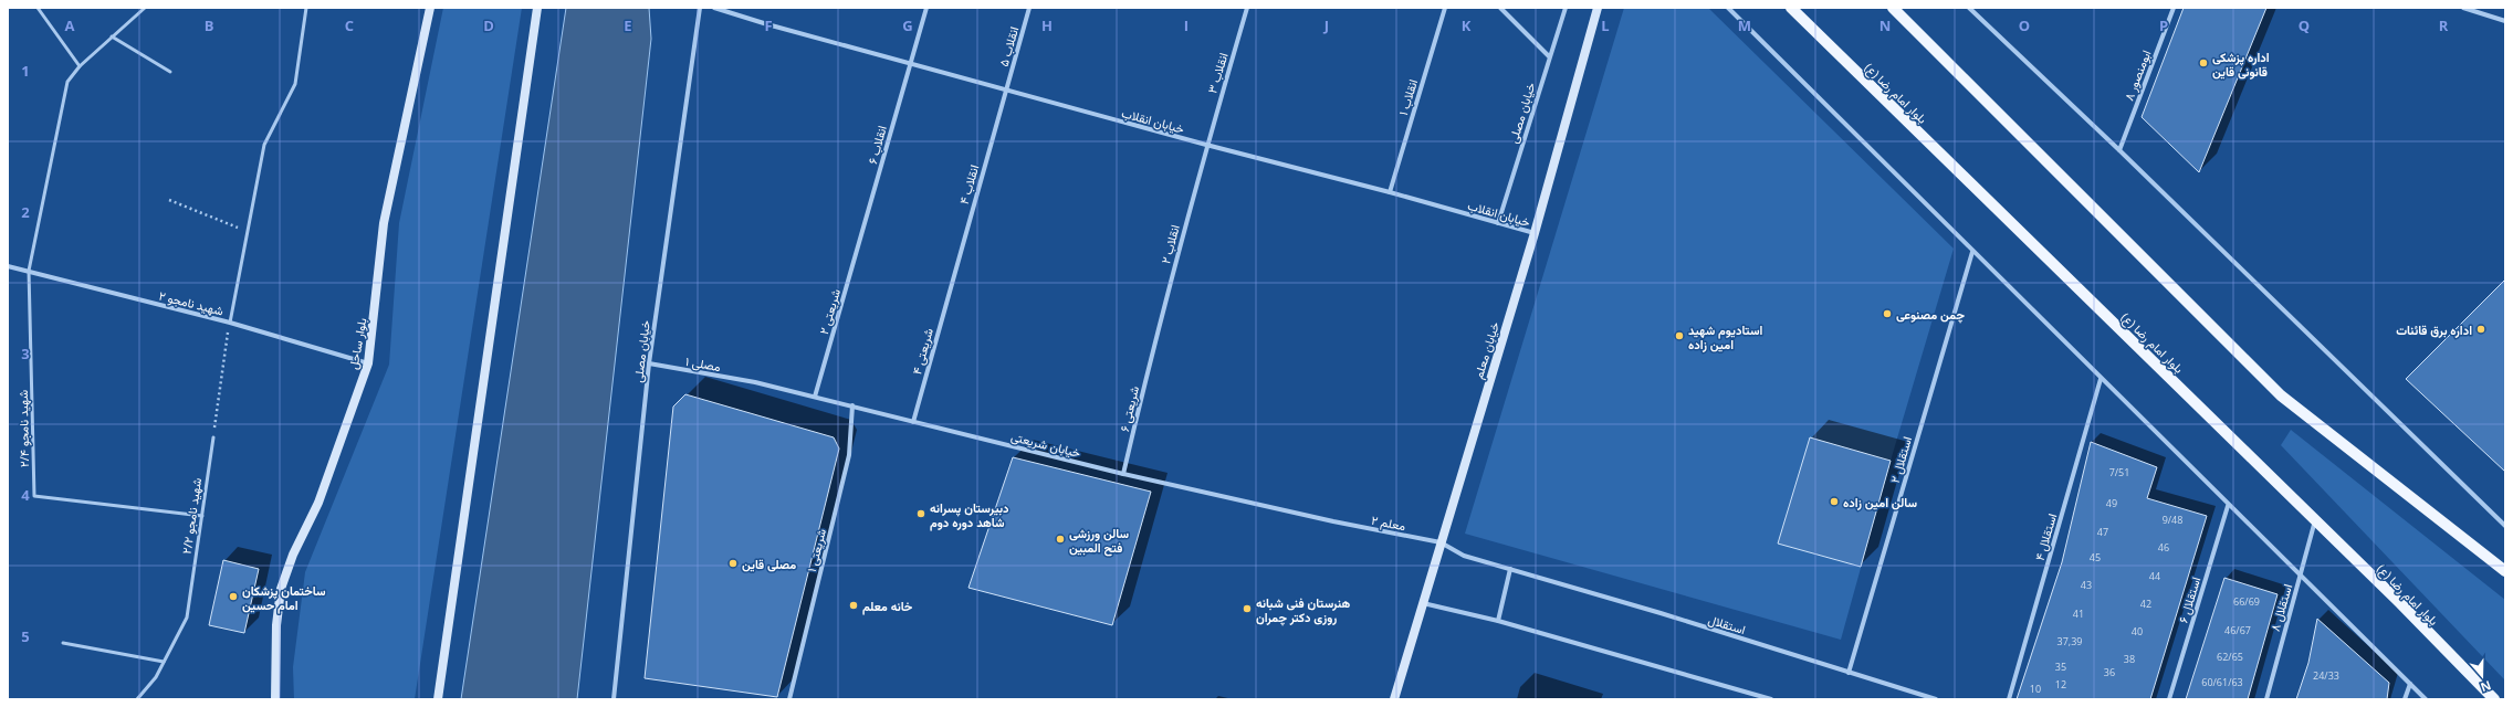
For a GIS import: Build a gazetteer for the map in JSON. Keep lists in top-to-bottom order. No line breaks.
{"streets":{"main road":["بلوار امام رضا (ع)","بلوار ساحل","خیابان معلم"],"street":["انقلاب ۵","انقلاب ۳","ابومنصور ۸","انقلاب ۱","خیابان مصلی","خیابان انقلاب","انقلاب ۶","انقلاب ۴","انقلاب ۲","شهید نامجو ۲","شریعتی ۲","شریعتی ۴","مصلی ۱","شریعتی ۶","خیابان شریعتی","استقلال ۲","معلم ۲","استقلال ۴","شریعتی ۱","استقلال ۶","استقلال ۸","استقلال"],"lane":["شهید نامجو ۲/۴","شهید نامجو ۲/۲"]},"crossings":[["انقلاب ۵","خیابان انقلاب"],["انقلاب ۵","انقلاب ۴"],["انقلاب ۳","خیابان انقلاب"],["انقلاب ۳","انقلاب ۲"],["بلوار امام رضا (ع)","استقلال ۸"],["انقلاب ۱","خیابان انقلاب"],["خیابان مصلی","خیابان انقلاب"],["خیابان مصلی","مصلی ۱"],["خیابان انقلاب","انقلاب ۶"],["خیابان انقلاب","انقلاب ۴"],["خیابان انقلاب","انقلاب ۲"],["خیابان انقلاب","خیابان معلم"],["انقلاب ۶","شریعتی ۲"],["انقلاب ۴","شریعتی ۴"],["انقلاب ۲","شریعتی ۶"],["شهید نامجو ۲","بلوار ساحل"],["شهید نامجو ۲","شهید نامجو ۲/۴"],["شریعتی ۲","خیابان شریعتی"],["خیابان معلم","معلم ۲"],["خیابان معلم","استقلال"],["شریعتی ۴","خیابان شریعتی"],["مصلی ۱","خیابان شریعتی"],["شریعتی ۶","خیابان شریعتی"],["شهید نامجو ۲/۴","شهید نامجو ۲/۲"],["خیابان شریعتی","معلم ۲"],["خیابان شریعتی","شریعتی ۱"],["استقلال ۲","استقلال"],["معلم ۲","استقلال"]],"places":["اداره پزشکی قانونی قاین","چمن مصنوعی","اداره برق قائنات","استادیوم شهید امین زاده","سالن امین زاده","دبیرستان پسرانه شاهد دوره دوم","سالن ورزشی فتح المبین","مصلی قاین","ساختمان پزشکان امام حسین","خانه معلم","هنرستان فنی شبانه روزی دکتر چمران"],"house_numbers":["7/51","49","9/48","47","46","45","44","43","66/69","42","41","46/67","40","37,39","62/65","38","35","36","24/33","60/61/63","12","10"],"north":"bottom","grid":{"columns":["A","B","C","D","E","F","G","H","I","J","K","L","M","N","O","P","Q","R"],"rows":["1","2","3","4","5"]}}
